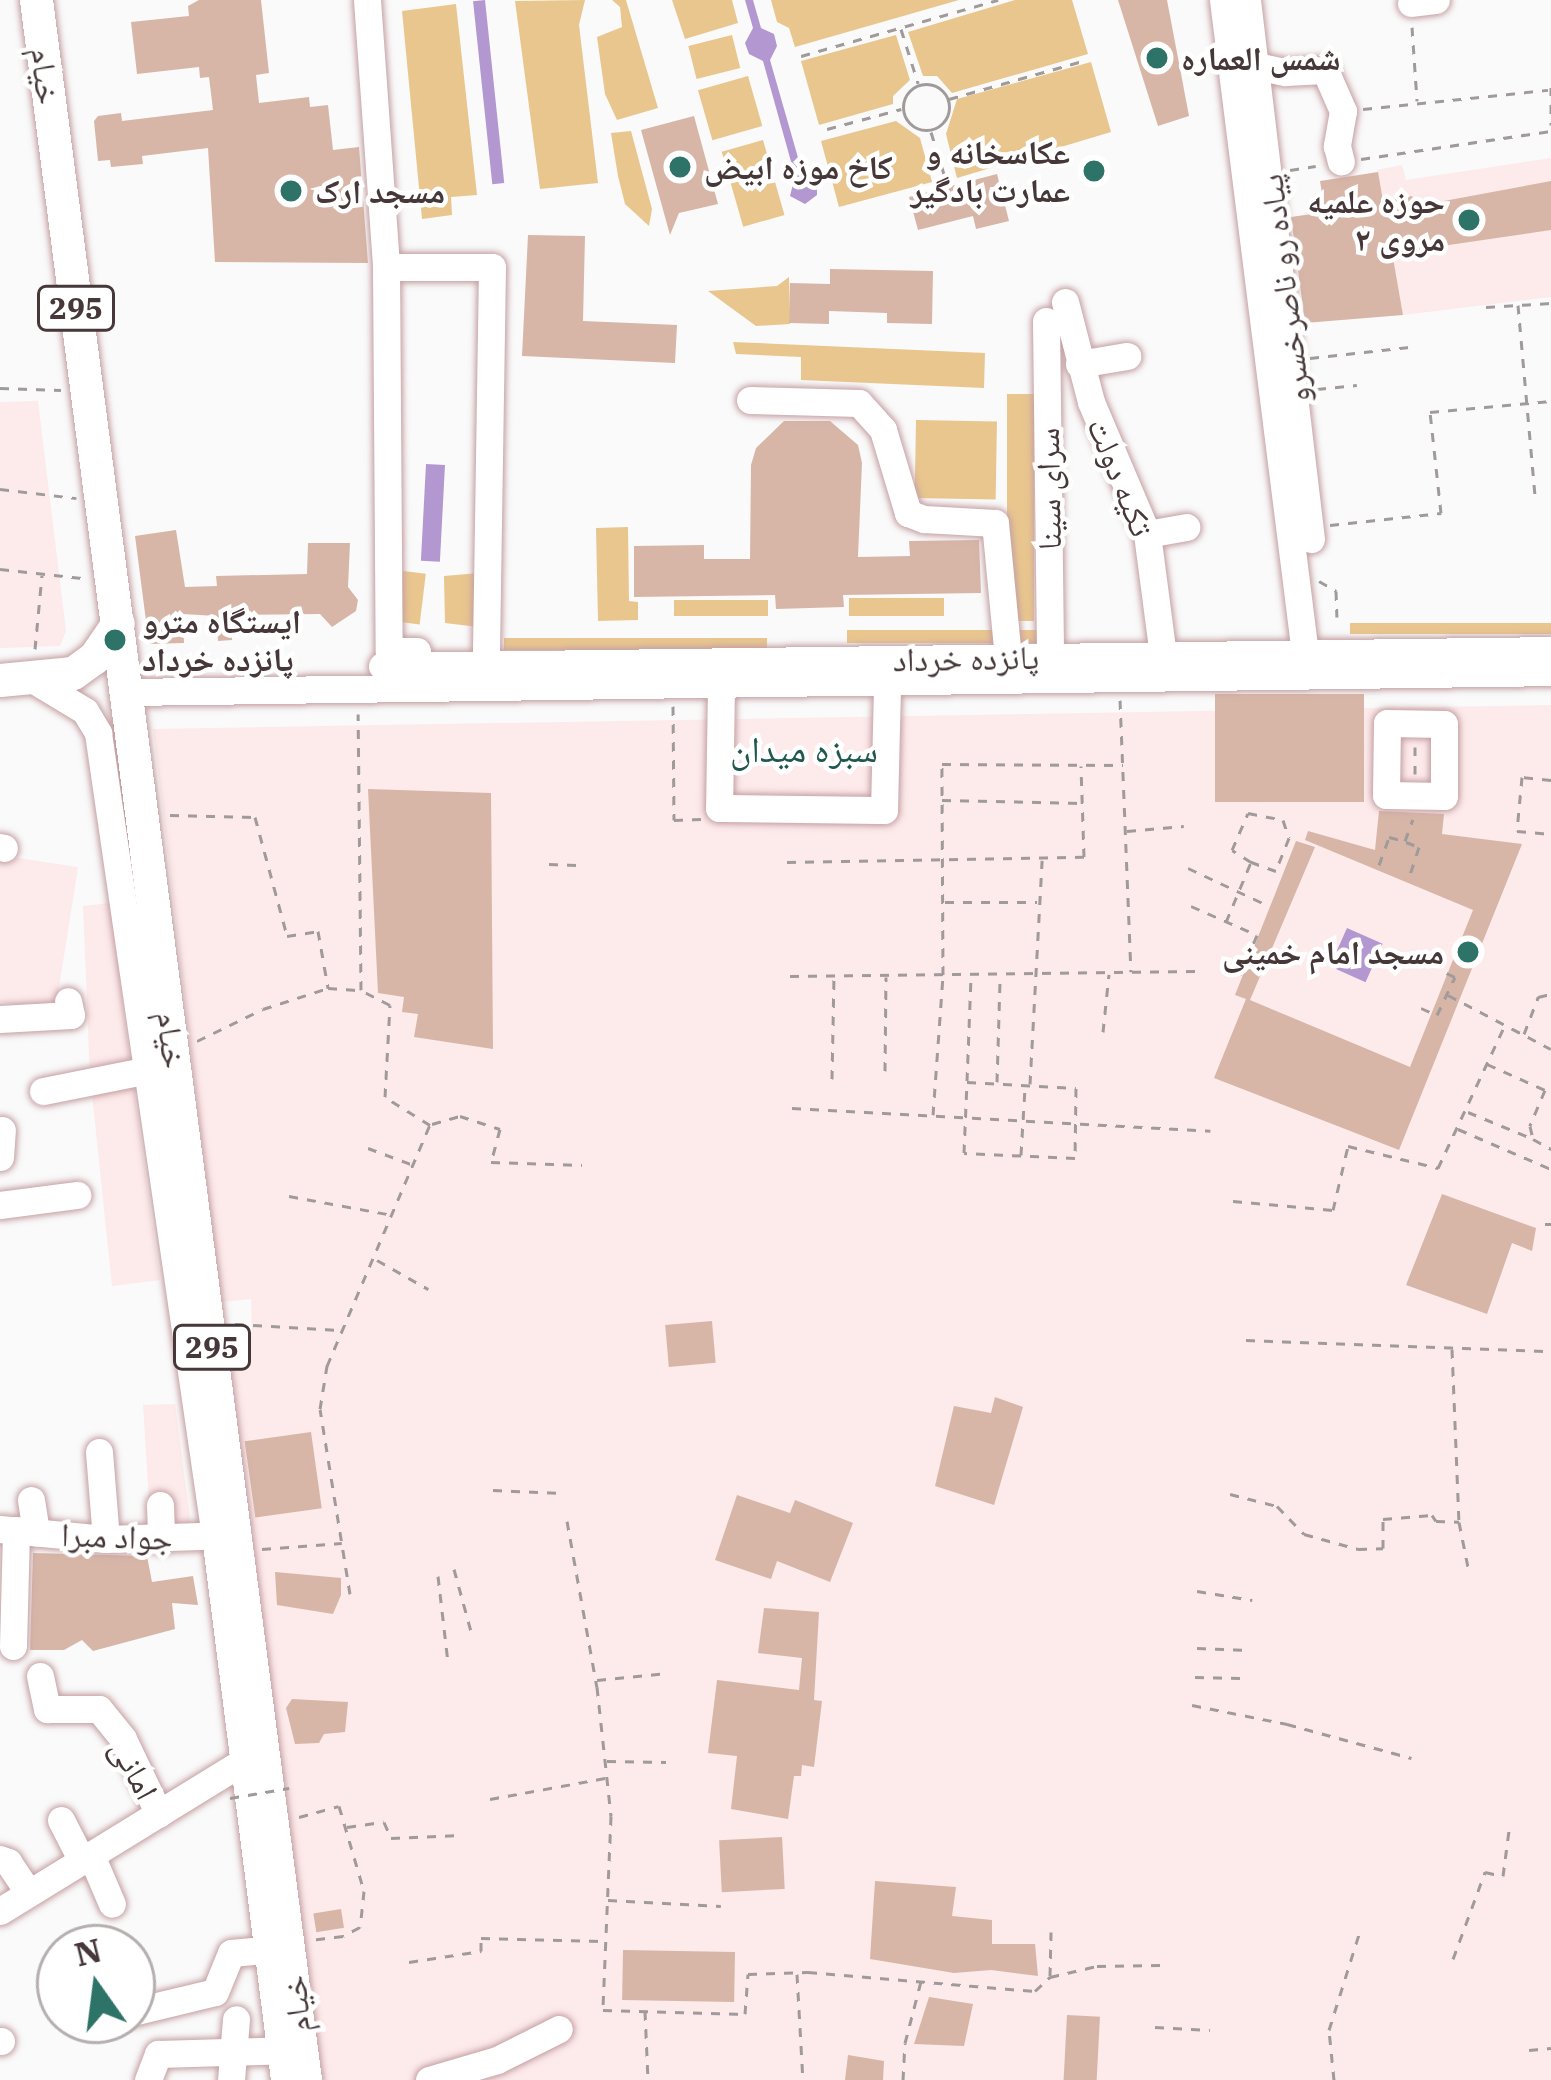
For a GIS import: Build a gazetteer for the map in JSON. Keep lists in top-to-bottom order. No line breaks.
{"streets":{"main road":["خیام","295"],"street":["پیاده رو ناصرخسرو","تکیه دولت","سرای سینا","پانزده خرداد","جواد مبرا","امانی"]},"crossings":[["خیام","جواد مبرا"],["تکیه دولت","سرای سینا"],["تکیه دولت","پانزده خرداد"],["سرای سینا","پانزده خرداد"]],"districts":["سبزه میدان"],"places":["شمس العماره","کاخ موزه ابیض","عکاسخانه و عمارت بادگیر","مسجد ارک","حوزه علمیه مروی ۲","ایستگاه مترو پانزده خرداد","مسجد امام خمینی"],"north":"top"}
